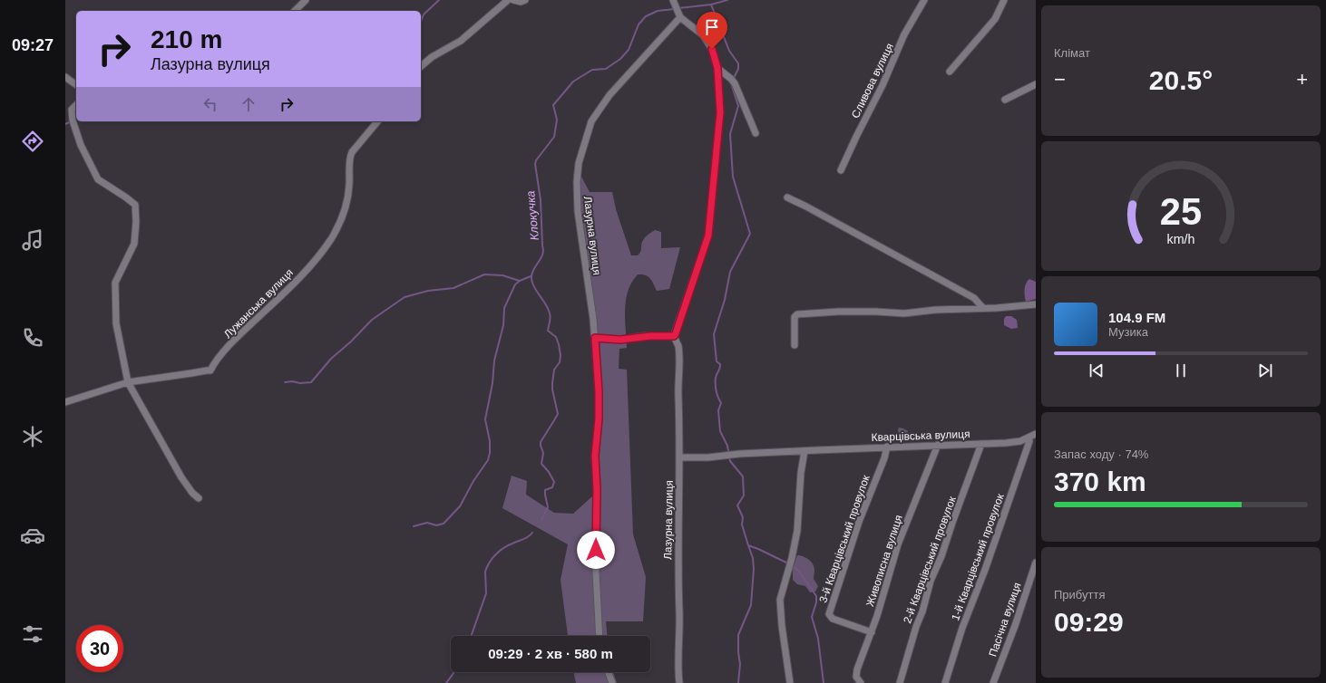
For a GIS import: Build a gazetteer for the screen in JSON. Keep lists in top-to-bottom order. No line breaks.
{"streets":{"street":["Сливова вулиця","Лазурна вулиця","Лужанська вулиця","Кварцівська вулиця","3-й Кварцівський провулок","1-й Кварцівський провулок","2-й Кварцівський провулок","Живописна вулиця","Пасічна вулиця"]},"crossings":[["Лазурна вулиця","Кварцівська вулиця"],["Кварцівська вулиця","3-й Кварцівський провулок"],["Кварцівська вулиця","1-й Кварцівський провулок"],["Кварцівська вулиця","2-й Кварцівський провулок"],["Кварцівська вулиця","Живописна вулиця"],["3-й Кварцівський провулок","Живописна вулиця"]],"water":["Клокучка"],"page":{"tabs":"09:27","tile":["Клімат",["Запас ходу · 74%","370 km"],["Прибуття","09:29"]],"turn":["210 m","Лазурна вулиця"],"heat":["−","20.5°","+"],"song":["104.9 FM","Музика"],"limit":"30","trip":"09:29 · 2 хв · 580 m","gauge":["25","km/h"]}}
